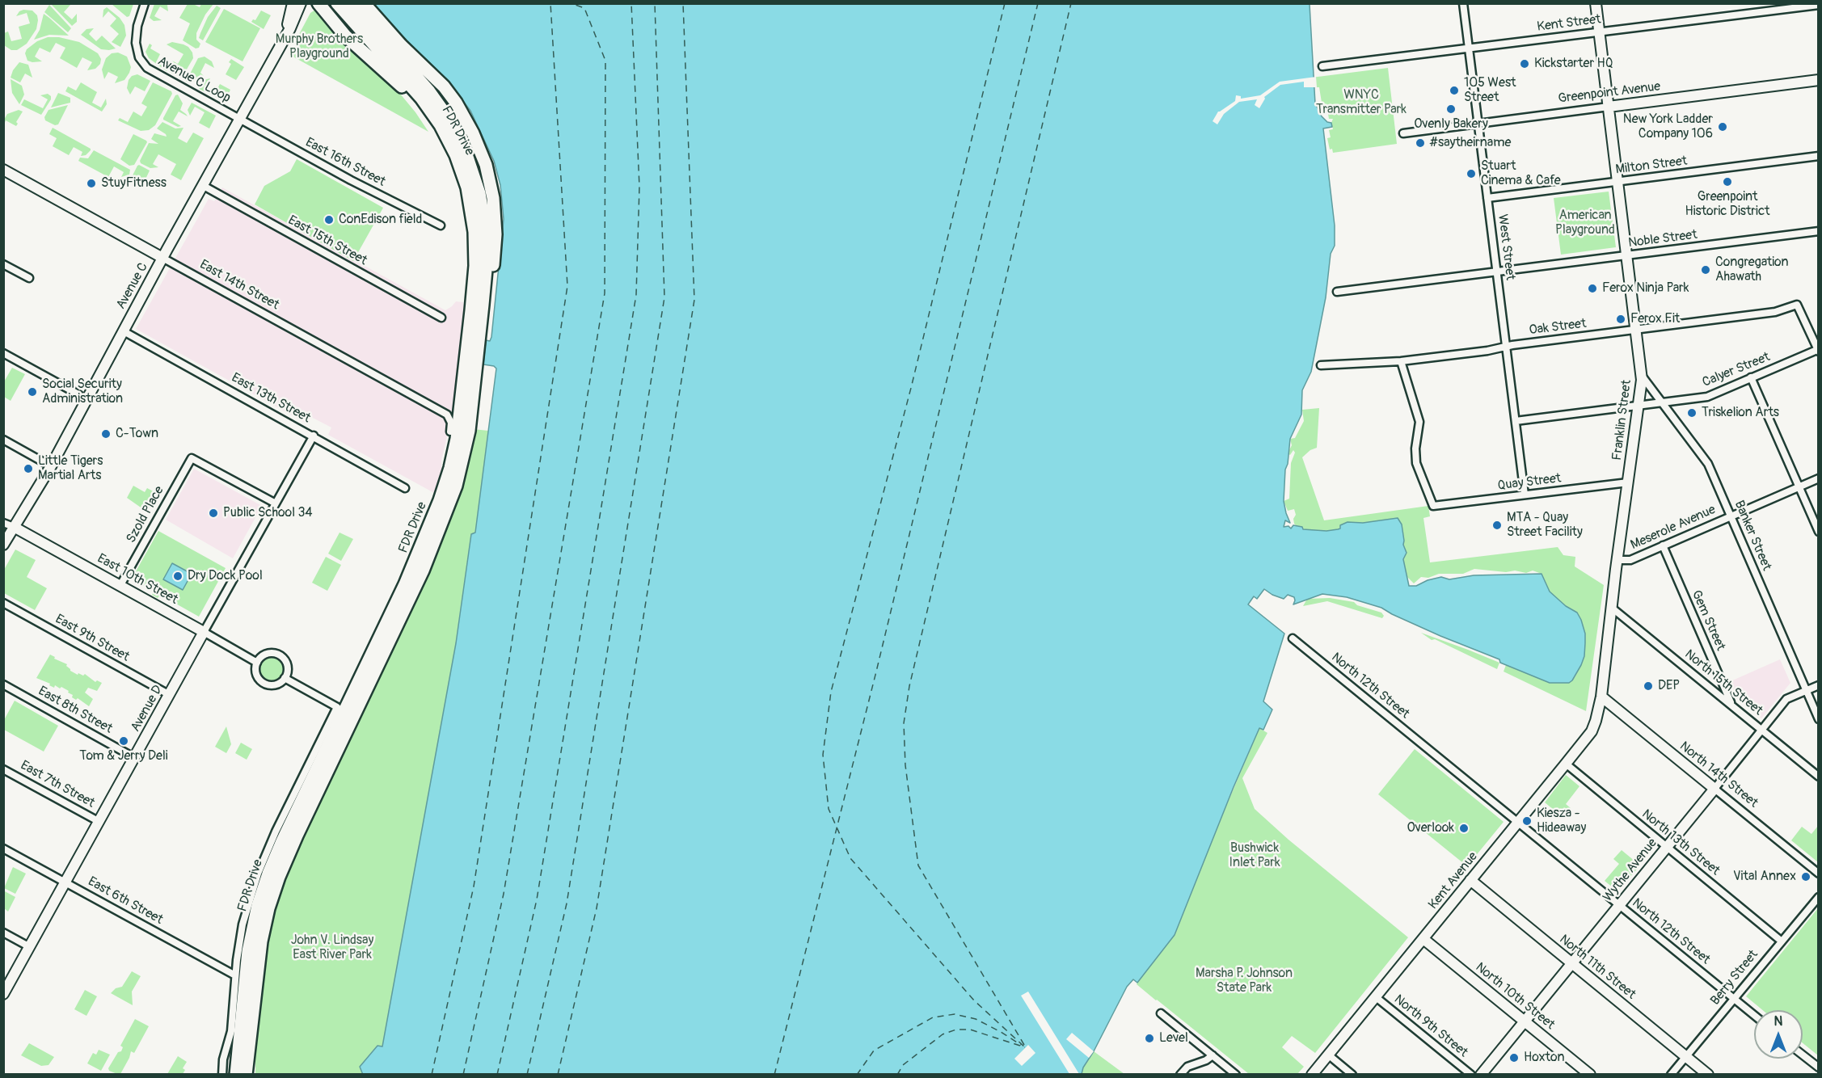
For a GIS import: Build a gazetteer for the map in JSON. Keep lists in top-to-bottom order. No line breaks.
{"streets":{"highway":["FDR Drive"],"main road":["Greenpoint Avenue","East 14th Street","Avenue C","Franklin Street","East 10th Street","Avenue D","North 14th Street","Wythe Avenue","Kent Avenue","North 11th Street","North 10th Street"],"street":["Kent Street","Avenue C Loop","East 16th Street","Milton Street","Noble Street","East 15th Street","West Street","Oak Street","Calyer Street","East 13th Street","Quay Street","Szold Place","Meserole Avenue","Banker Street","Gem Street","East 9th Street","North 15th Street","North 12th Street","East 8th Street","East 7th Street","North 13th Street","East 6th Street","Berry Street","North 9th Street"]},"crossings":[["Kent Street","West Street"],["Kent Street","Franklin Street"],["Avenue C Loop","East 16th Street"],["Avenue C Loop","Avenue C"],["Greenpoint Avenue","West Street"],["Greenpoint Avenue","Franklin Street"],["FDR Drive","East 10th Street"],["FDR Drive","East 6th Street"],["East 16th Street","Avenue C"],["Milton Street","West Street"],["Milton Street","Franklin Street"],["Noble Street","West Street"],["Noble Street","Franklin Street"],["East 15th Street","Avenue C"],["West Street","Oak Street"],["West Street","Calyer Street"],["West Street","Quay Street"],["East 14th Street","Avenue C"],["Avenue C","East 13th Street"],["Avenue C","East 10th Street"],["Oak Street","Calyer Street"],["Oak Street","Franklin Street"],["Oak Street","Quay Street"],["Calyer Street","Franklin Street"],["Calyer Street","Banker Street"],["East 13th Street","Avenue D"],["Franklin Street","Quay Street"],["Franklin Street","Meserole Avenue"],["Franklin Street","Banker Street"],["Franklin Street","North 15th Street"],["Franklin Street","North 14th Street"],["Franklin Street","Kent Avenue"],["Szold Place","East 10th Street"],["Szold Place","Avenue D"],["Meserole Avenue","Banker Street"],["Meserole Avenue","Gem Street"],["Banker Street","Wythe Avenue"],["East 10th Street","Avenue D"],["Gem Street","North 15th Street"],["East 9th Street","Avenue D"],["North 15th Street","Wythe Avenue"],["North 12th Street","Wythe Avenue"],["North 12th Street","Kent Avenue"],["North 12th Street","Berry Street"],["Avenue D","East 8th Street"],["Avenue D","East 7th Street"],["Avenue D","East 6th Street"],["North 14th Street","Wythe Avenue"],["North 14th Street","Kent Avenue"],["North 13th Street","Wythe Avenue"],["North 13th Street","Kent Avenue"],["North 13th Street","Berry Street"],["Wythe Avenue","North 11th Street"],["Wythe Avenue","North 10th Street"],["Kent Avenue","North 11th Street"],["Kent Avenue","North 10th Street"],["Kent Avenue","North 9th Street"],["North 11th Street","Berry Street"]],"parks":["Murphy Brothers Playground","WNYC Transmitter Park","American Playground","Bushwick Inlet Park","John V. Lindsay East River Park","Marsha P. Johnson State Park"],"places":["Kickstarter HQ","105 West Street","Ovenly Bakery","New York Ladder Company 106","#saytheirname","Stuart Cinema & Cafe","Greenpoint Historic District","StuyFitness","ConEdison field","Congregation Ahawath","Ferox Ninja Park","Ferox Fit","Social Security Administration","Triskelion Arts","C-Town","Little Tigers Martial Arts","Public School 34","MTA - Quay Street Facility","Dry Dock Pool","DEP","Tom & Jerry Deli","Kiesza - Hideaway","Overlook","Vital Annex","Level","Hoxton"],"north":"top"}
